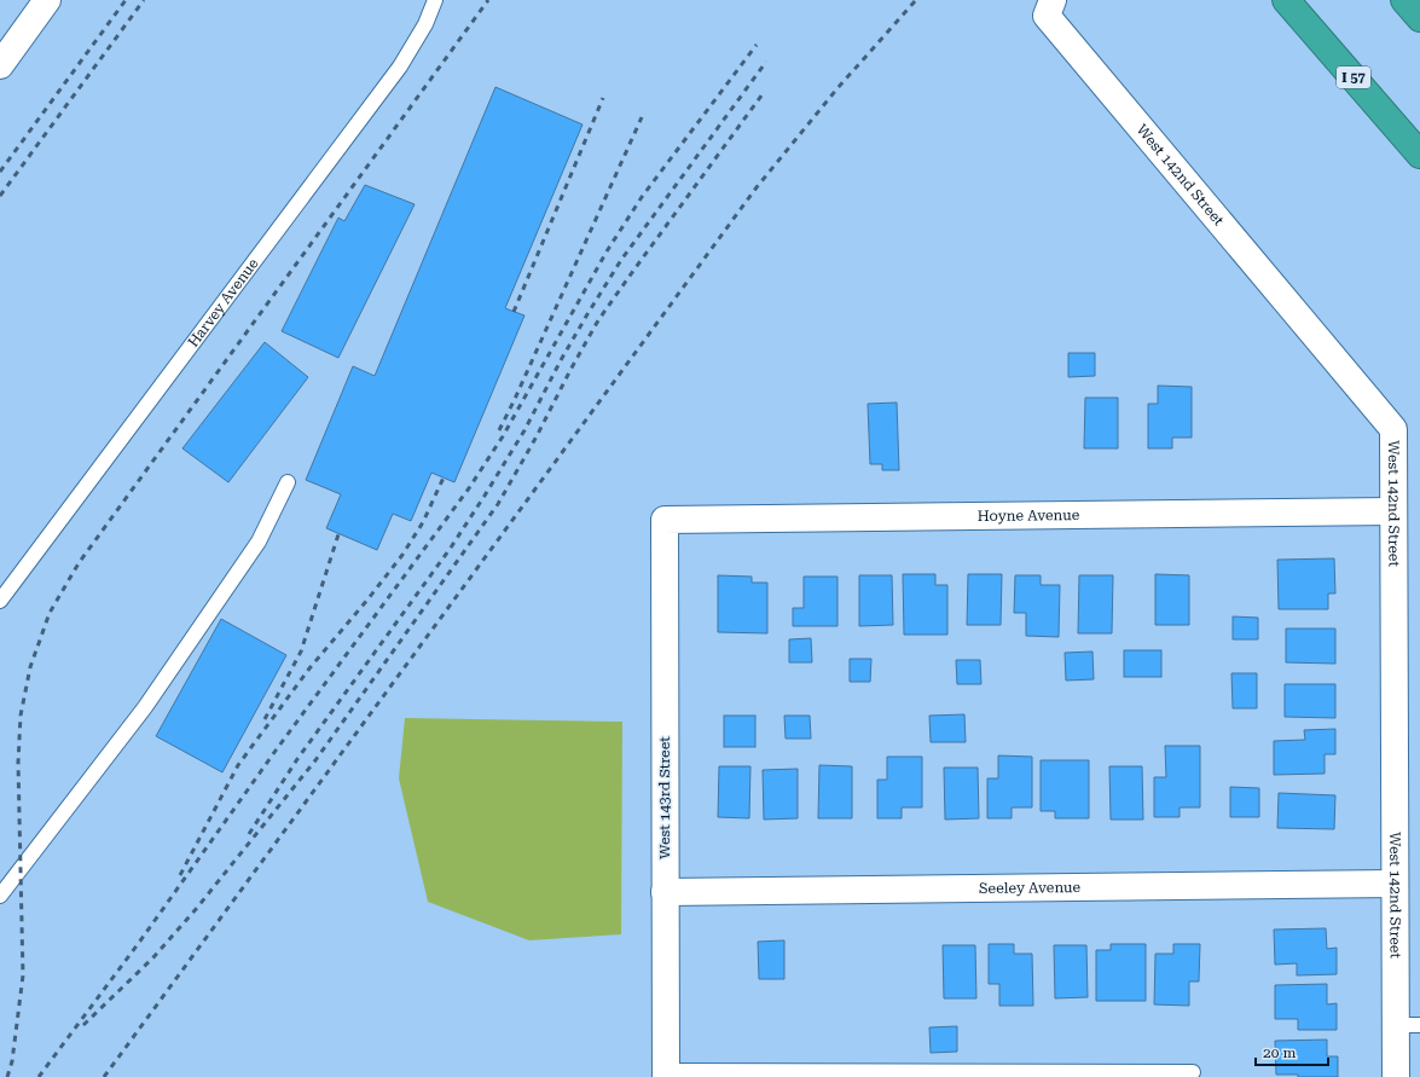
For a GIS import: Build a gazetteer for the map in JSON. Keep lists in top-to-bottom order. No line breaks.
{"streets":{"highway":["I 57"],"street":["West 142nd Street","Hoyne Avenue","West 143rd Street","Seeley Avenue"],"lane":["Harvey Avenue"]},"crossings":[["West 142nd Street","Hoyne Avenue"],["West 142nd Street","Seeley Avenue"],["Hoyne Avenue","West 143rd Street"],["West 143rd Street","Seeley Avenue"]],"scale_bar":"20 m"}
